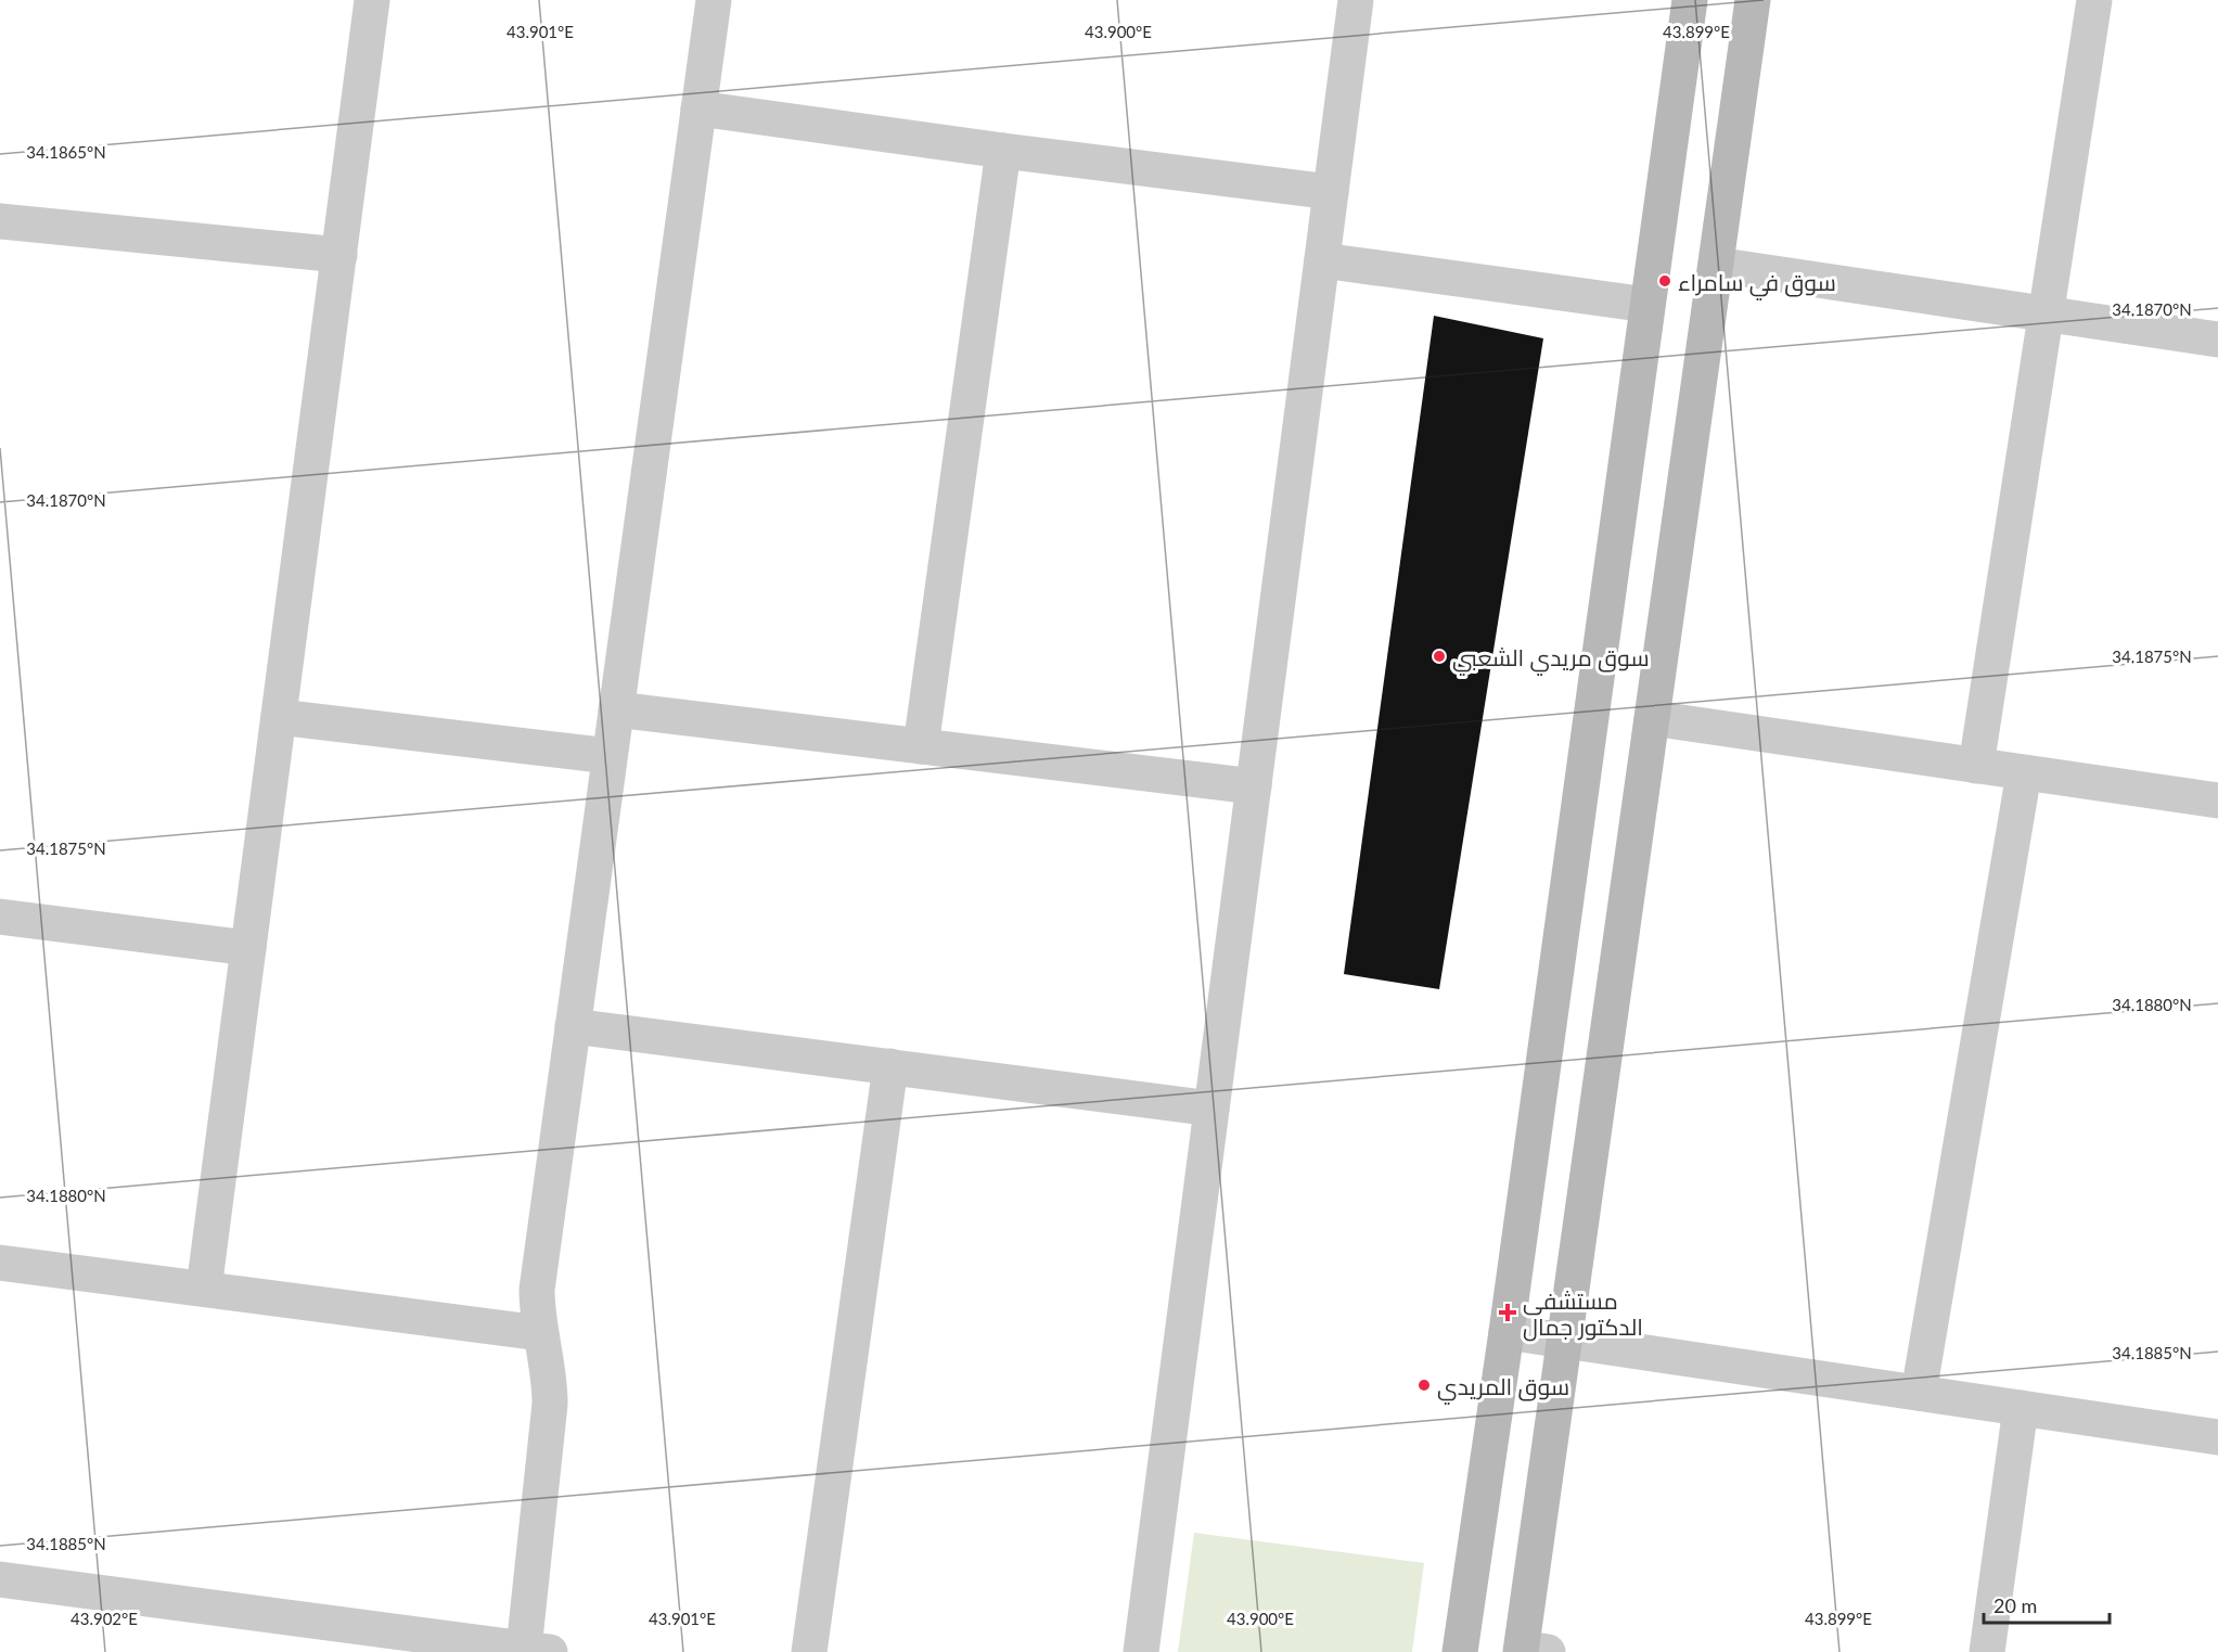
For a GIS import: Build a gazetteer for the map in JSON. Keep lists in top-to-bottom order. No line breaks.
{"places":{"other":["سوق في سامراء","سوق مريدي الشعبي","سوق المريدي"],"health":["مستشفى الدكتور جمال"]},"scale_bar":"20 m","coordinates":["43.901°E","43.900°E","43.899°E","34.1865°N","34.1870°N","34.1875°N","34.1880°N","34.1885°N","43.902°E"]}
